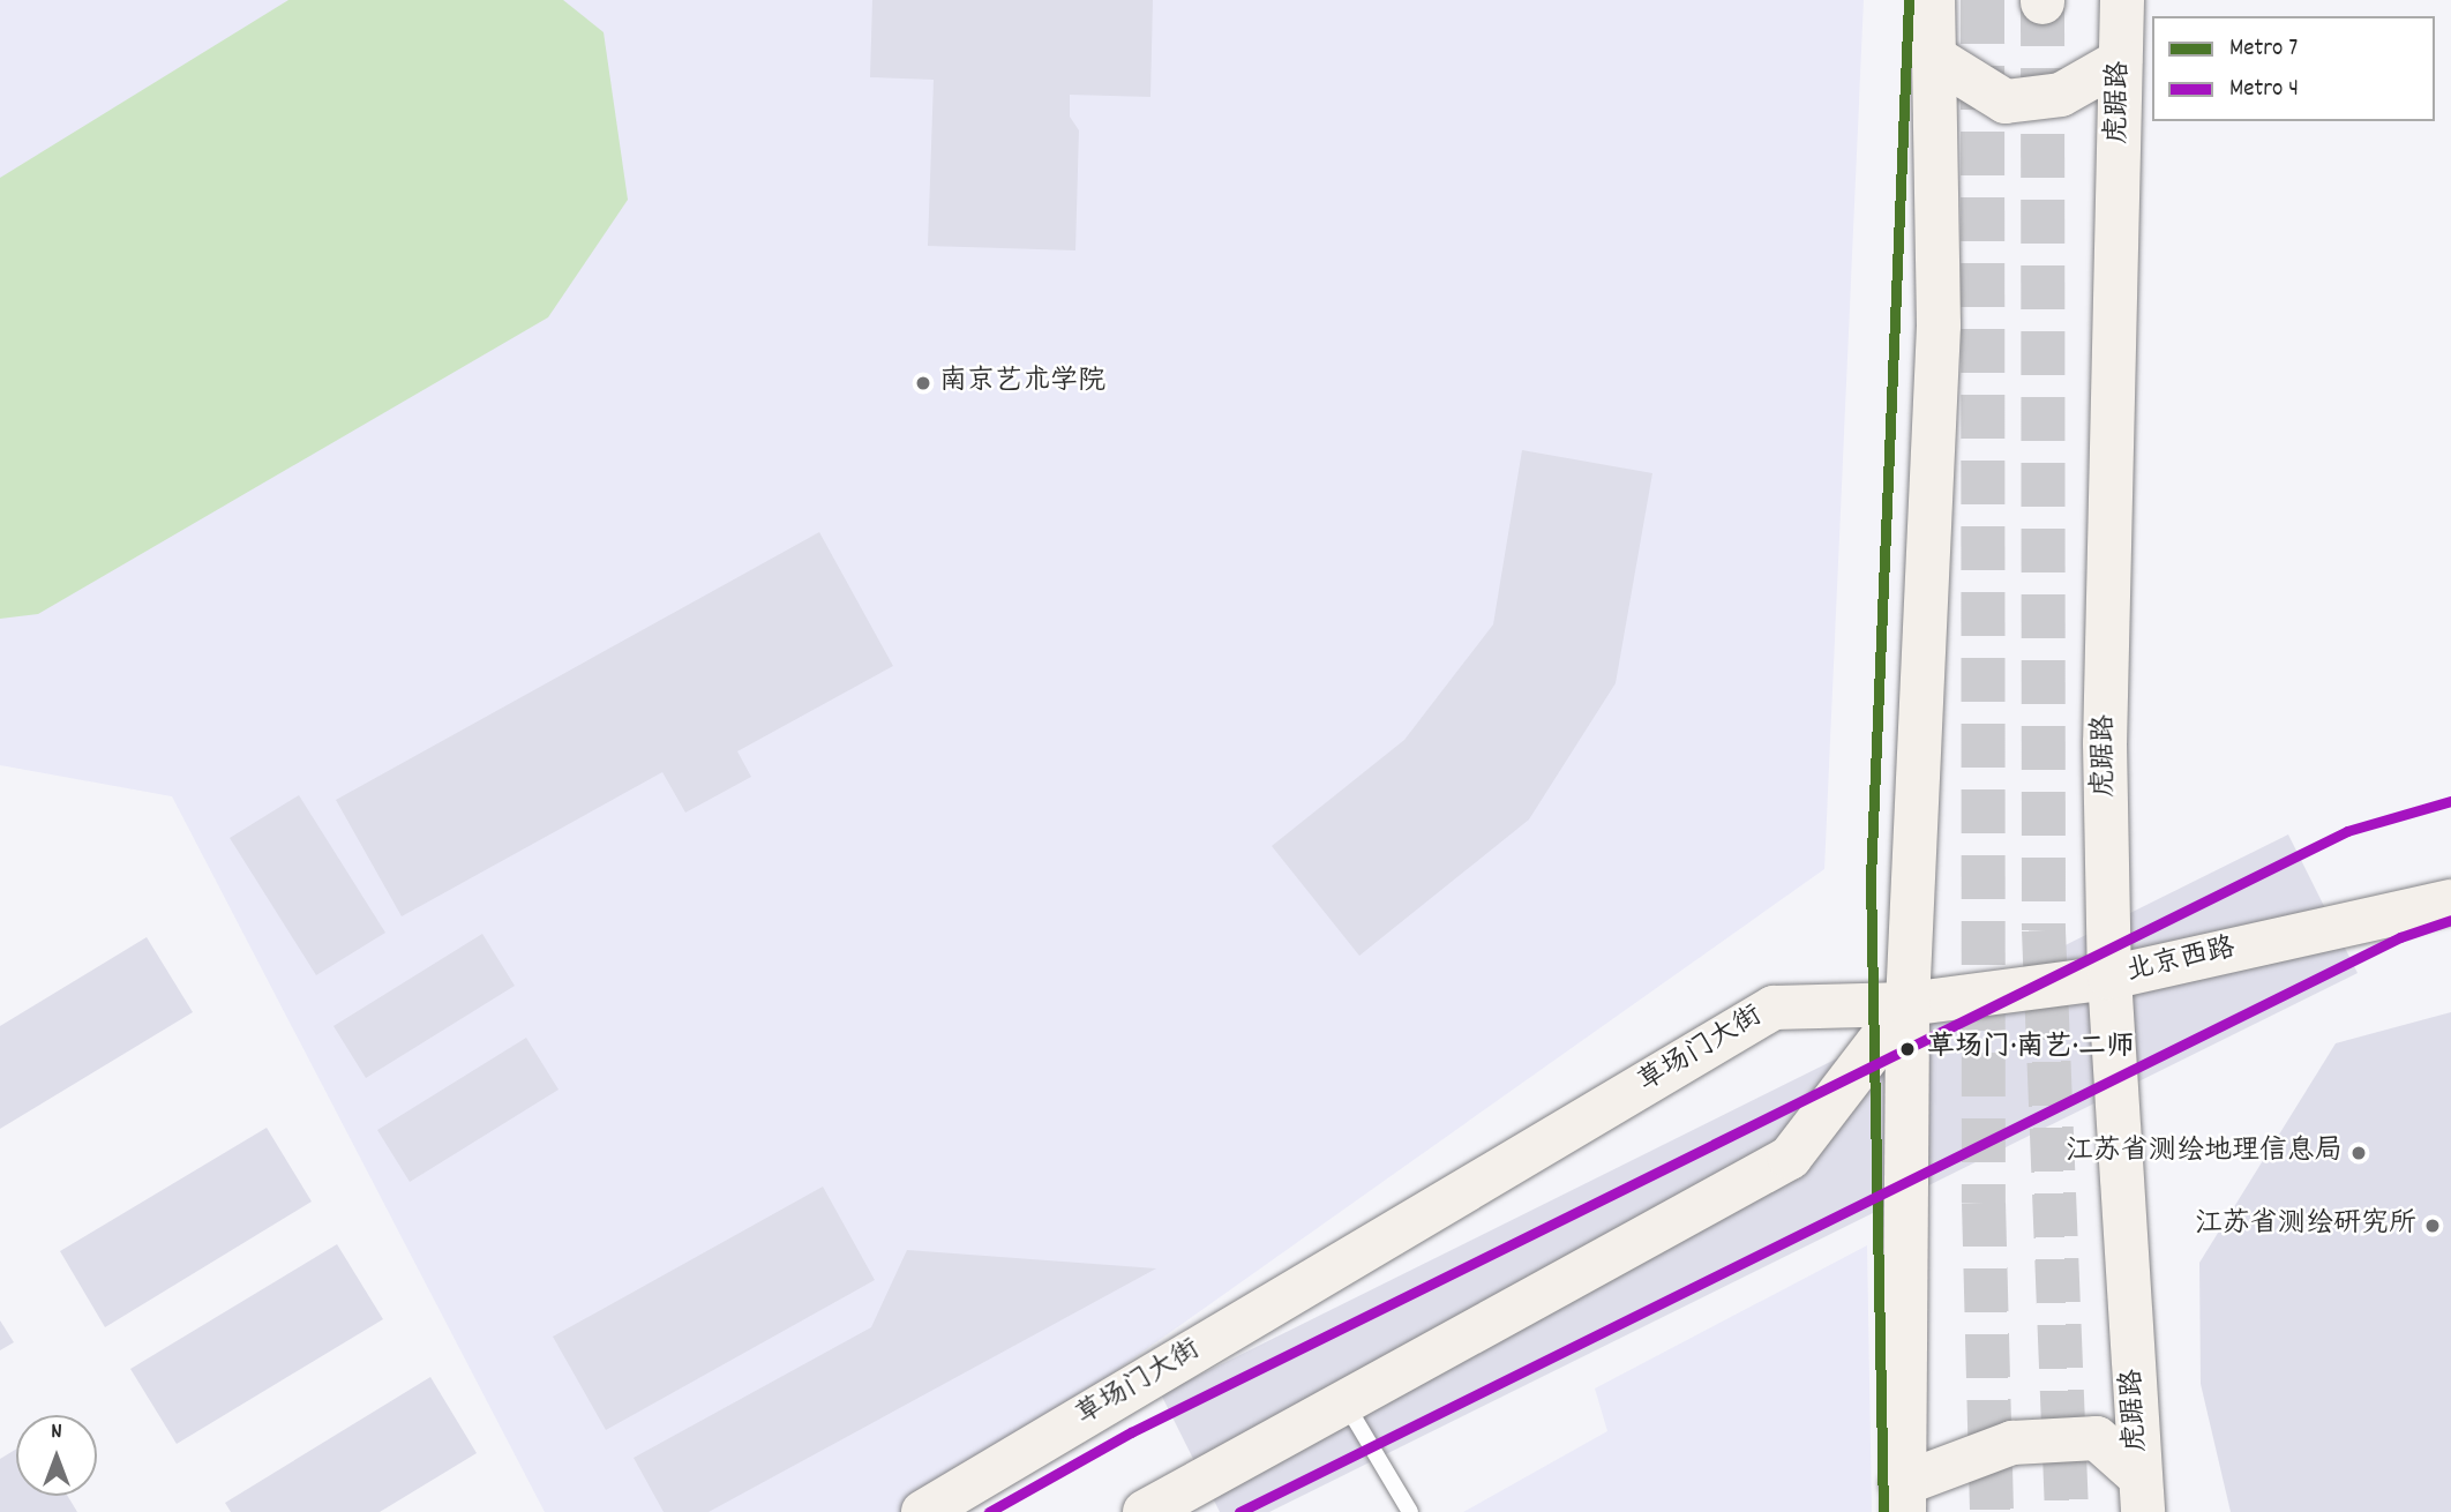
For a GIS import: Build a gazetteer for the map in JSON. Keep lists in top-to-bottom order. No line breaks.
{"streets":{"main road":["虎踞路","北京西路","草场门大街"]},"crossings":[["虎踞路","北京西路"],["北京西路","草场门大街"]],"places":["南京艺术学院","草场门·南艺·二师","江苏省测绘地理信息局","江苏省测绘研究所"],"lines":["metro line 7","metro line 4"],"legend":["Metro 7","Metro 4"],"north":"top"}
